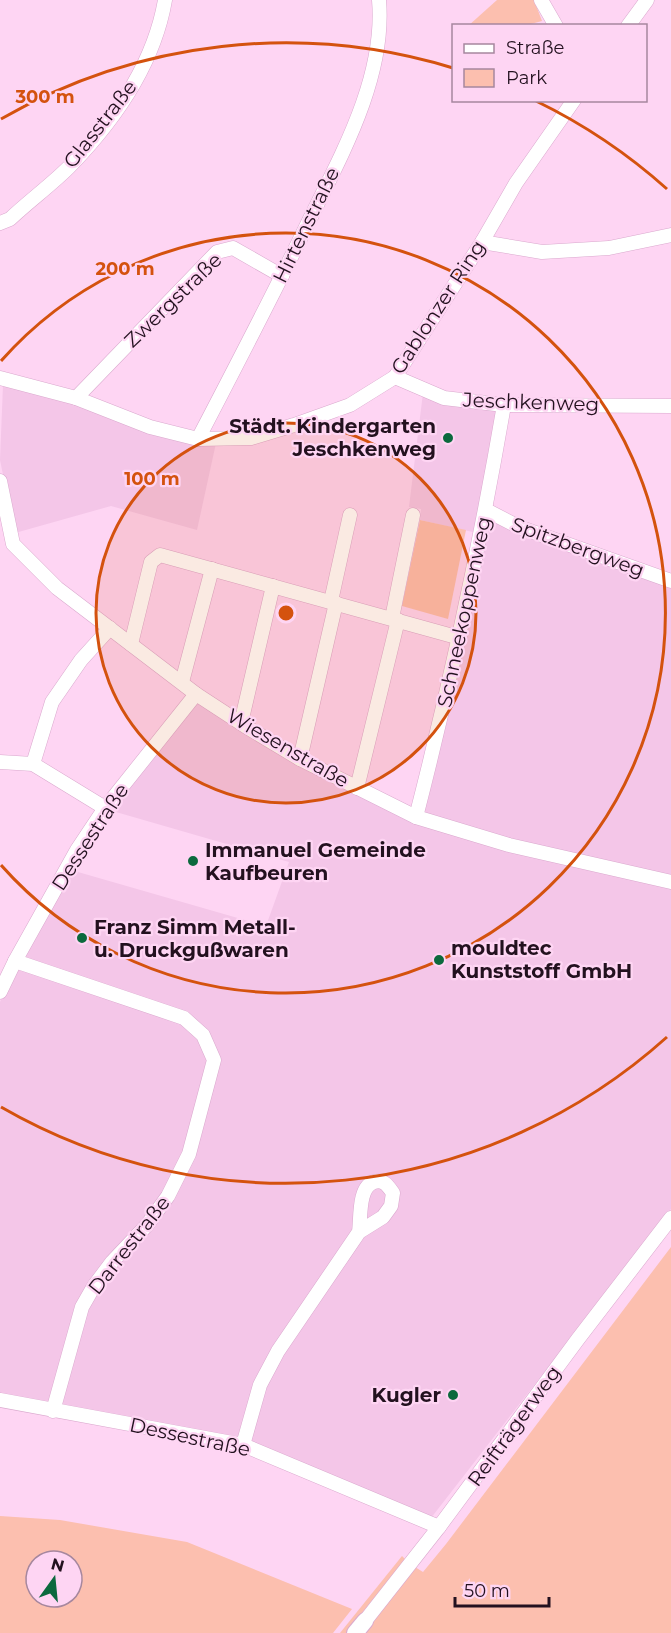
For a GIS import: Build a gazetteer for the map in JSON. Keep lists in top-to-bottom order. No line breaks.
{"streets":{"street":["Glasstraße","Hirtenstraße","Zwergstraße","Gablonzer Ring","Jeschkenweg","Spitzbergweg","Schneekoppenweg","Wiesenstraße","Dessestraße","Darrestraße","Reifträgerweg"]},"crossings":[["Hirtenstraße","Zwergstraße"],["Hirtenstraße","Gablonzer Ring"],["Zwergstraße","Gablonzer Ring"],["Gablonzer Ring","Jeschkenweg"],["Jeschkenweg","Schneekoppenweg"],["Spitzbergweg","Schneekoppenweg"],["Schneekoppenweg","Wiesenstraße"],["Wiesenstraße","Dessestraße"],["Dessestraße","Darrestraße"],["Dessestraße","Reifträgerweg"]],"places":["Städt. Kindergarten Jeschkenweg","Immanuel Gemeinde Kaufbeuren","Franz Simm Metall- u. Druckgußwaren","mouldtec Kunststoff GmbH","Kugler"],"legend":["Straße","Park"],"scale_bar":"50 m","north":"top","rings":["300 m","200 m","100 m"]}
